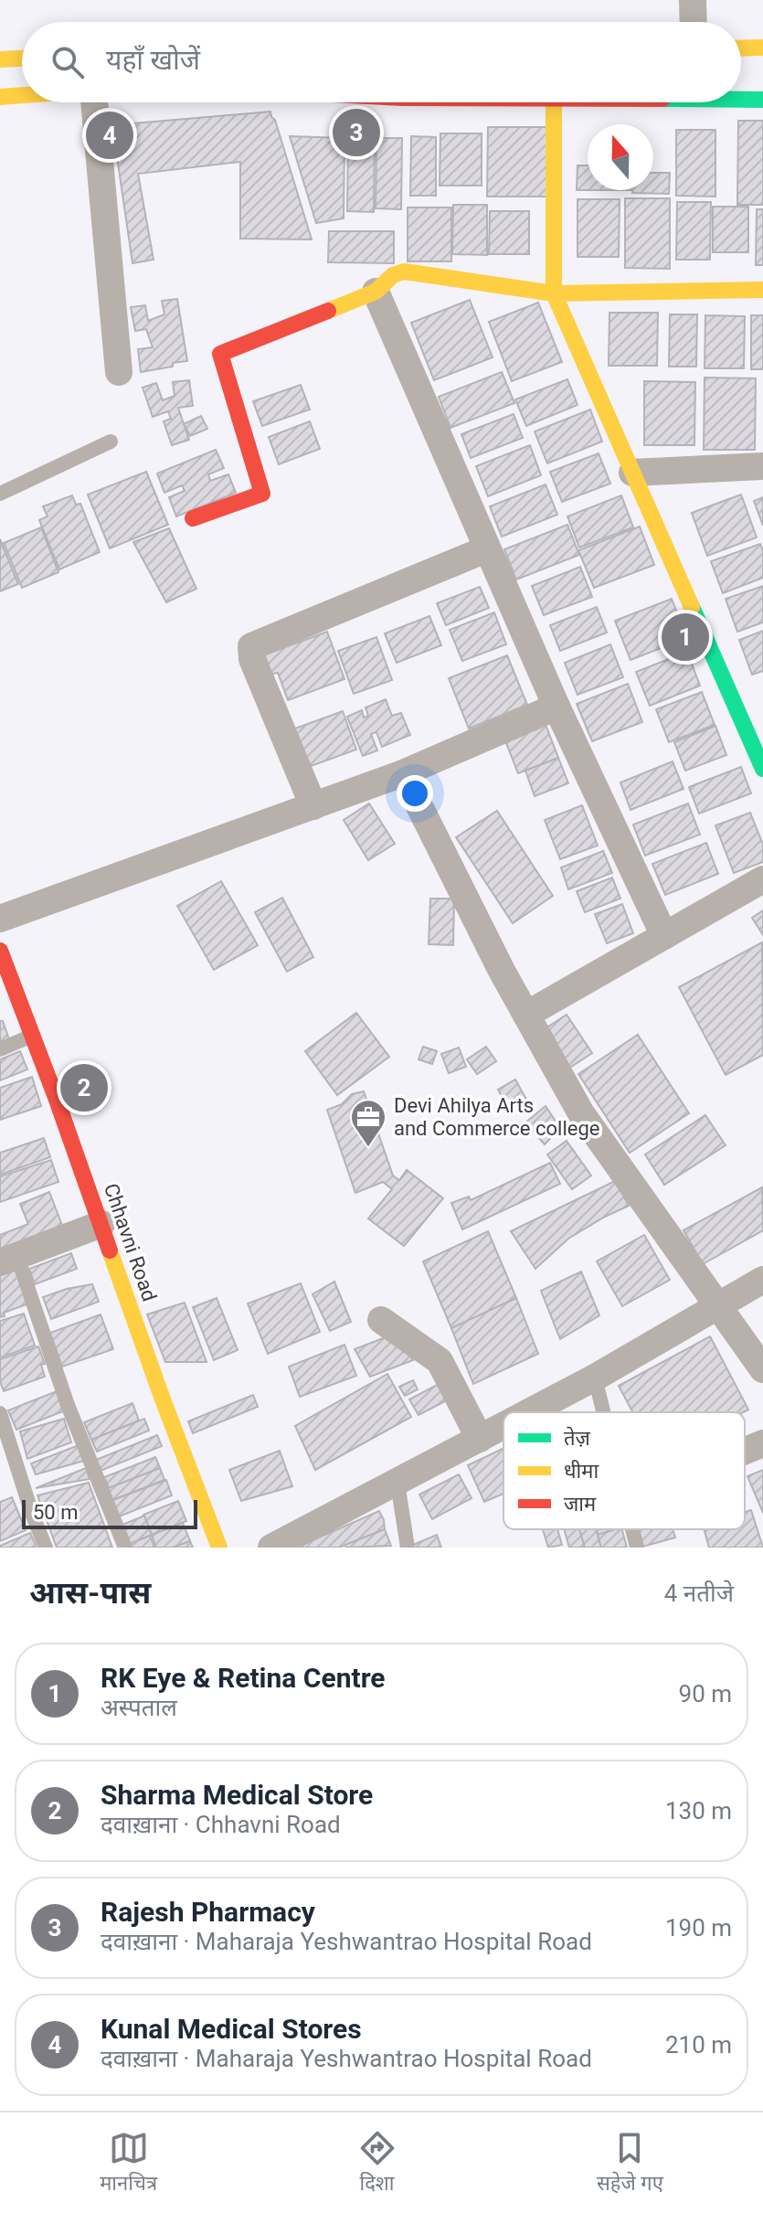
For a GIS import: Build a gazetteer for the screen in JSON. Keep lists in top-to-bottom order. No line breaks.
{"streets":{"street":["Chhavni Road"]},"places":{"office":["Devi Ahilya Arts and Commerce college"]},"legend":["तेज़","धीमा","जाम"],"scale_bar":"50 m","north":"top","page":{"search":"यहाँ खोजें","pins":["3","4","1","2"],"scale":"50 m","heading":["आस-पास","4 नतीजे"],"list":[{"mark":"1","name":"RK Eye & Retina Centre","note":"अस्पताल","value":"90 m"},{"mark":"2","name":"Sharma Medical Store","note":"दवाख़ाना · Chhavni Road","value":"130 m"},{"mark":"3","name":"Rajesh Pharmacy","note":"दवाख़ाना · Maharaja Yeshwantrao Hospital Road","value":"190 m"},{"mark":"4","name":"Kunal Medical Stores","note":"दवाख़ाना · Maharaja Yeshwantrao Hospital Road","value":"210 m"}],"nav":["मानचित्र","दिशा","सहेजे गए"]}}
